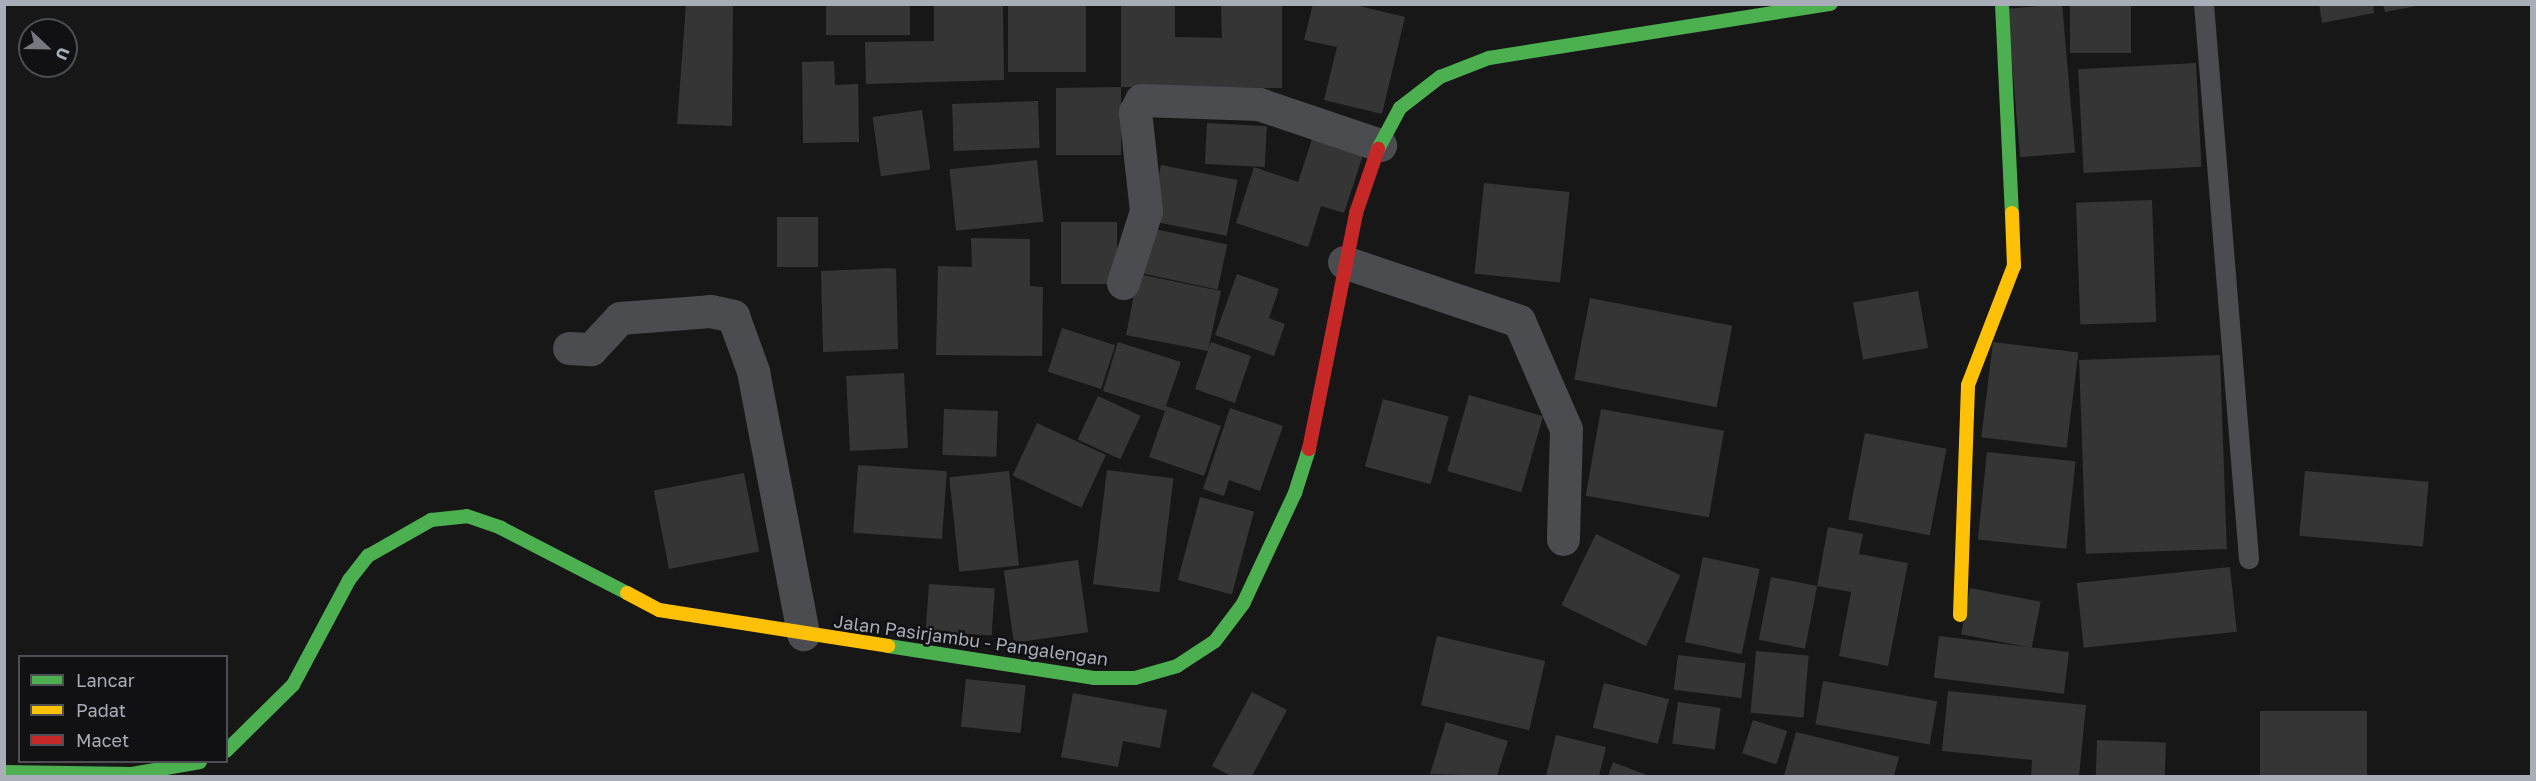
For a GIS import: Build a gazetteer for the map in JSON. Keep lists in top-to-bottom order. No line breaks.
{"streets":{"main road":["Jalan Pasirjambu - Pangalengan"]},"legend":["Lancar","Padat","Macet"],"north":"right"}
